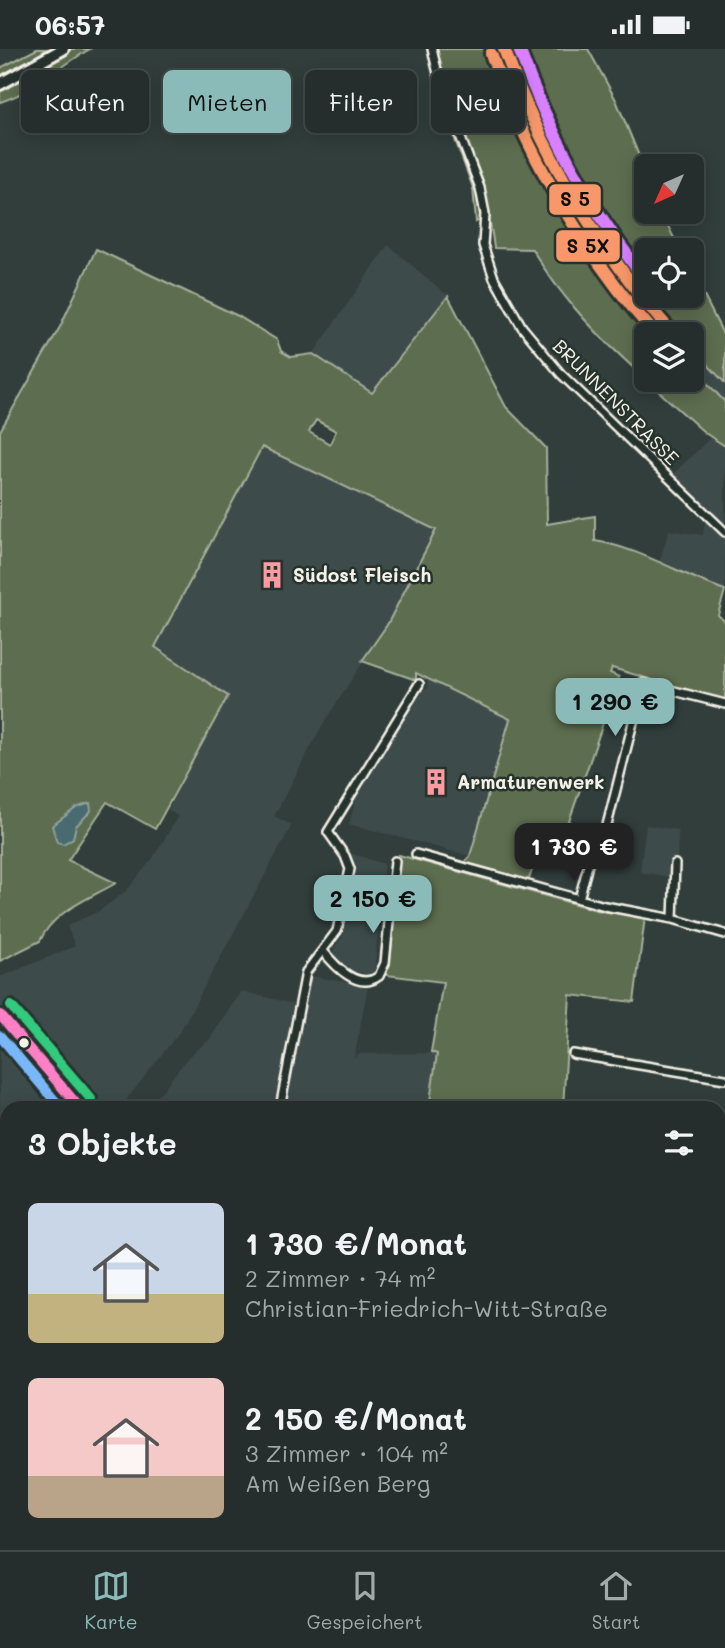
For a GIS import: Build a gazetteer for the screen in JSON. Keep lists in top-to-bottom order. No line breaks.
{"streets":{"street":["BRUNNENSTRASSE"]},"places":{"building":["Südost Fleisch","Armaturenwerk"]},"north":"bottom left","page":{"status":"06:57","chip":["Kaufen","Mieten","Filter","Neu"],"price":["1 290 €","1 730 €","2 150 €"],"heading":"3 Objekte","list":[{"name":"1 730 €/Monat","note":"2 Zimmer · 74 m² · Christian-Friedrich-Witt-Straße"},{"name":"2 150 €/Monat","note":"3 Zimmer · 104 m² · Am Weißen Berg"}],"tabs":["Karte","Gespeichert","Start"]}}
